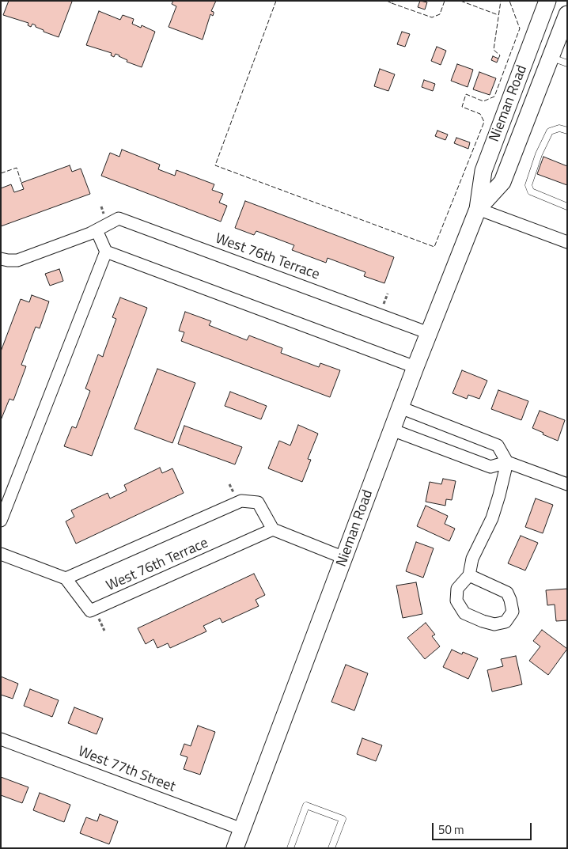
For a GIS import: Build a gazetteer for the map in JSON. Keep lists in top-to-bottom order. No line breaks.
{"streets":{"street":["Nieman Road","West 76th Terrace","West 77th Street"]},"crossings":[["Nieman Road","West 76th Terrace"],["Nieman Road","West 77th Street"]],"scale_bar":"50 m"}
